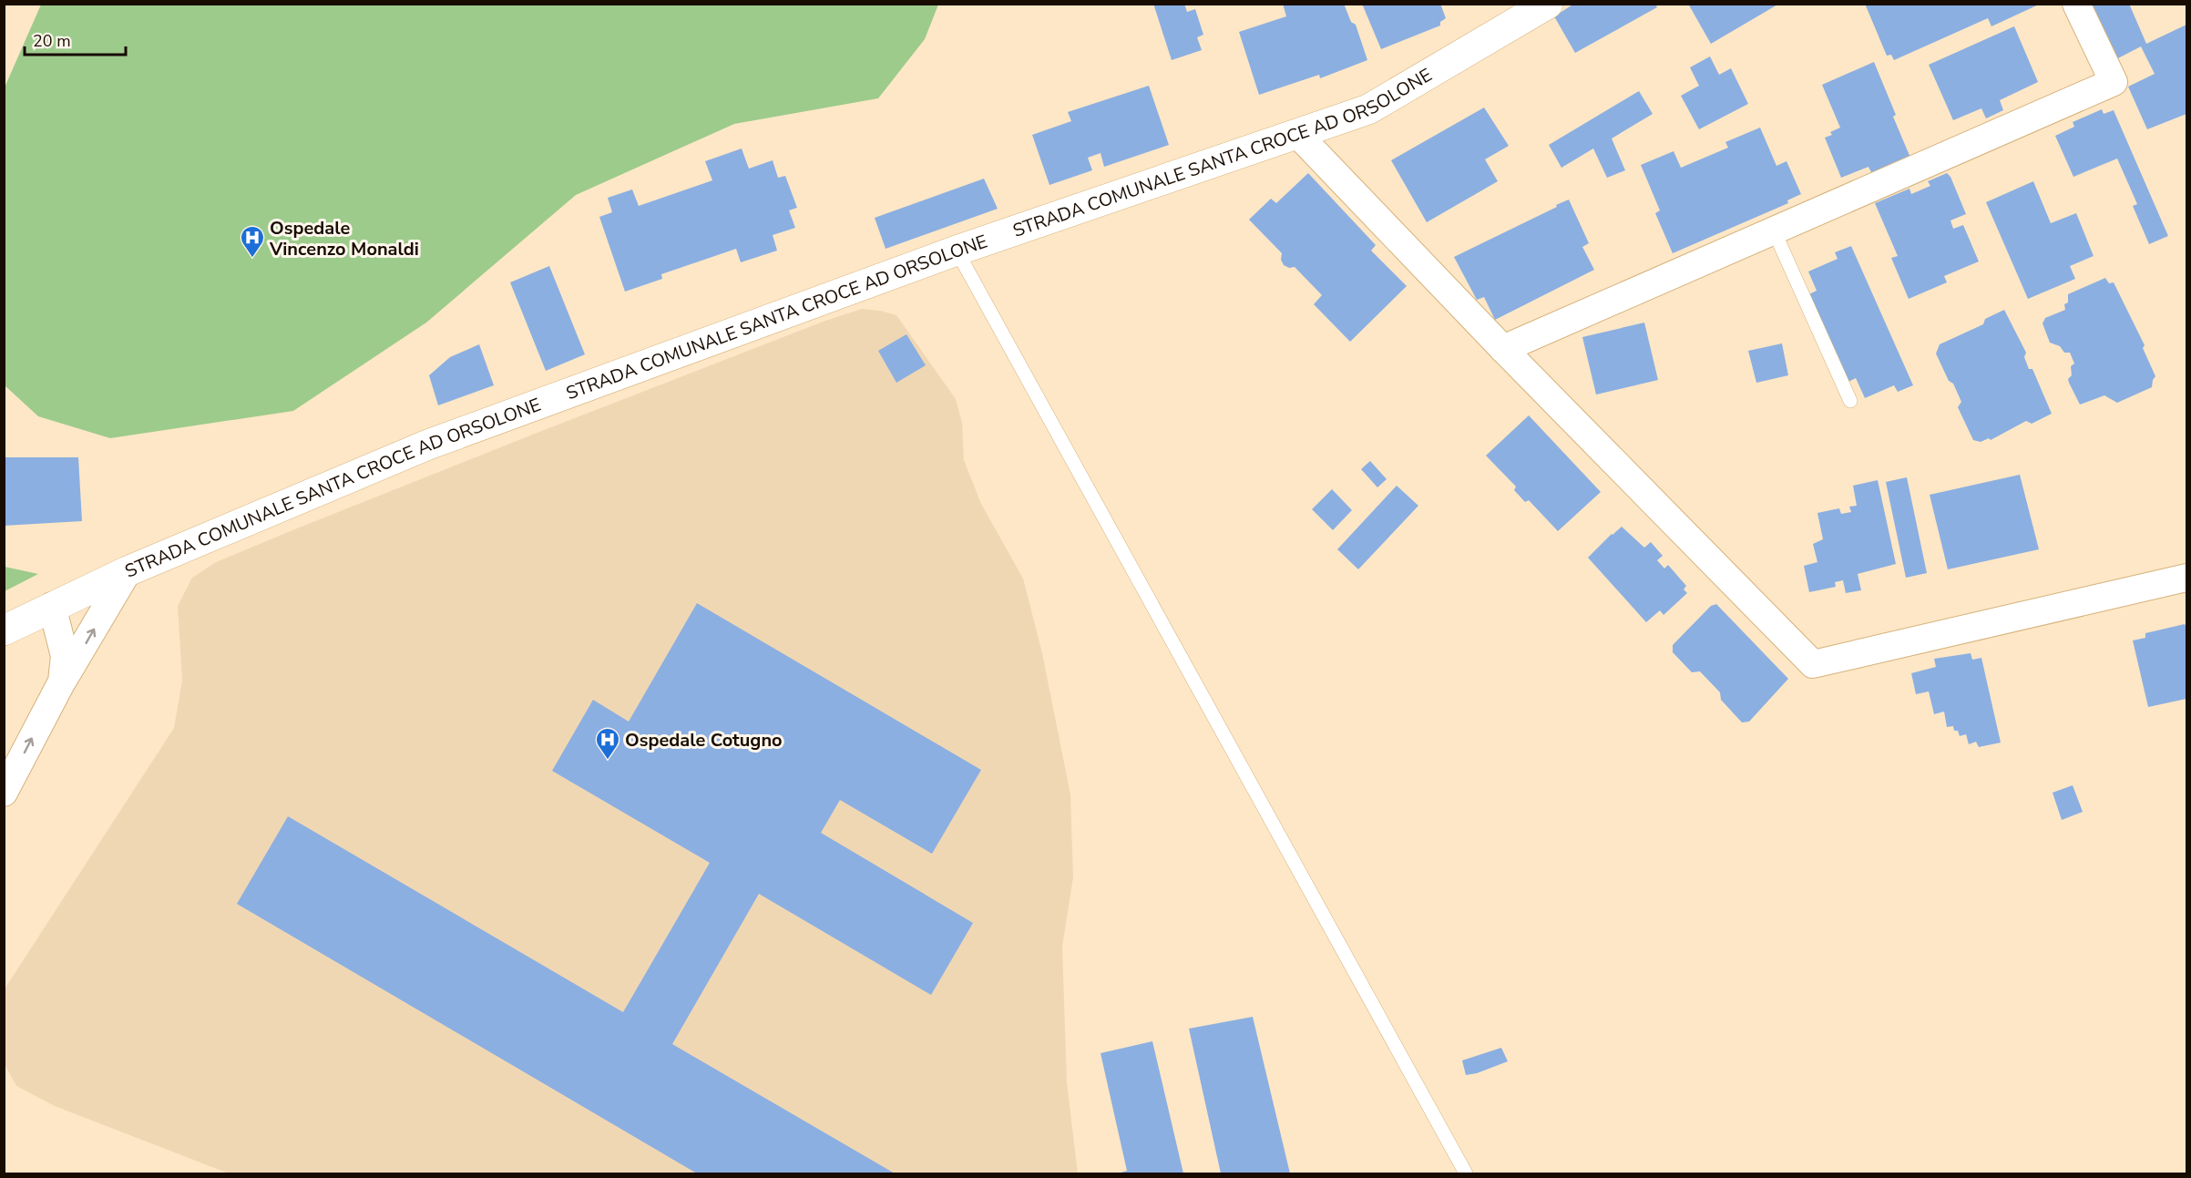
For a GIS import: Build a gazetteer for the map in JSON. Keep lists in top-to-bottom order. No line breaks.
{"streets":{"street":["STRADA COMUNALE SANTA CROCE AD ORSOLONE"]},"places":{"hospital":["Ospedale Vincenzo Monaldi","Ospedale Cotugno"]},"scale_bar":"20 m"}
